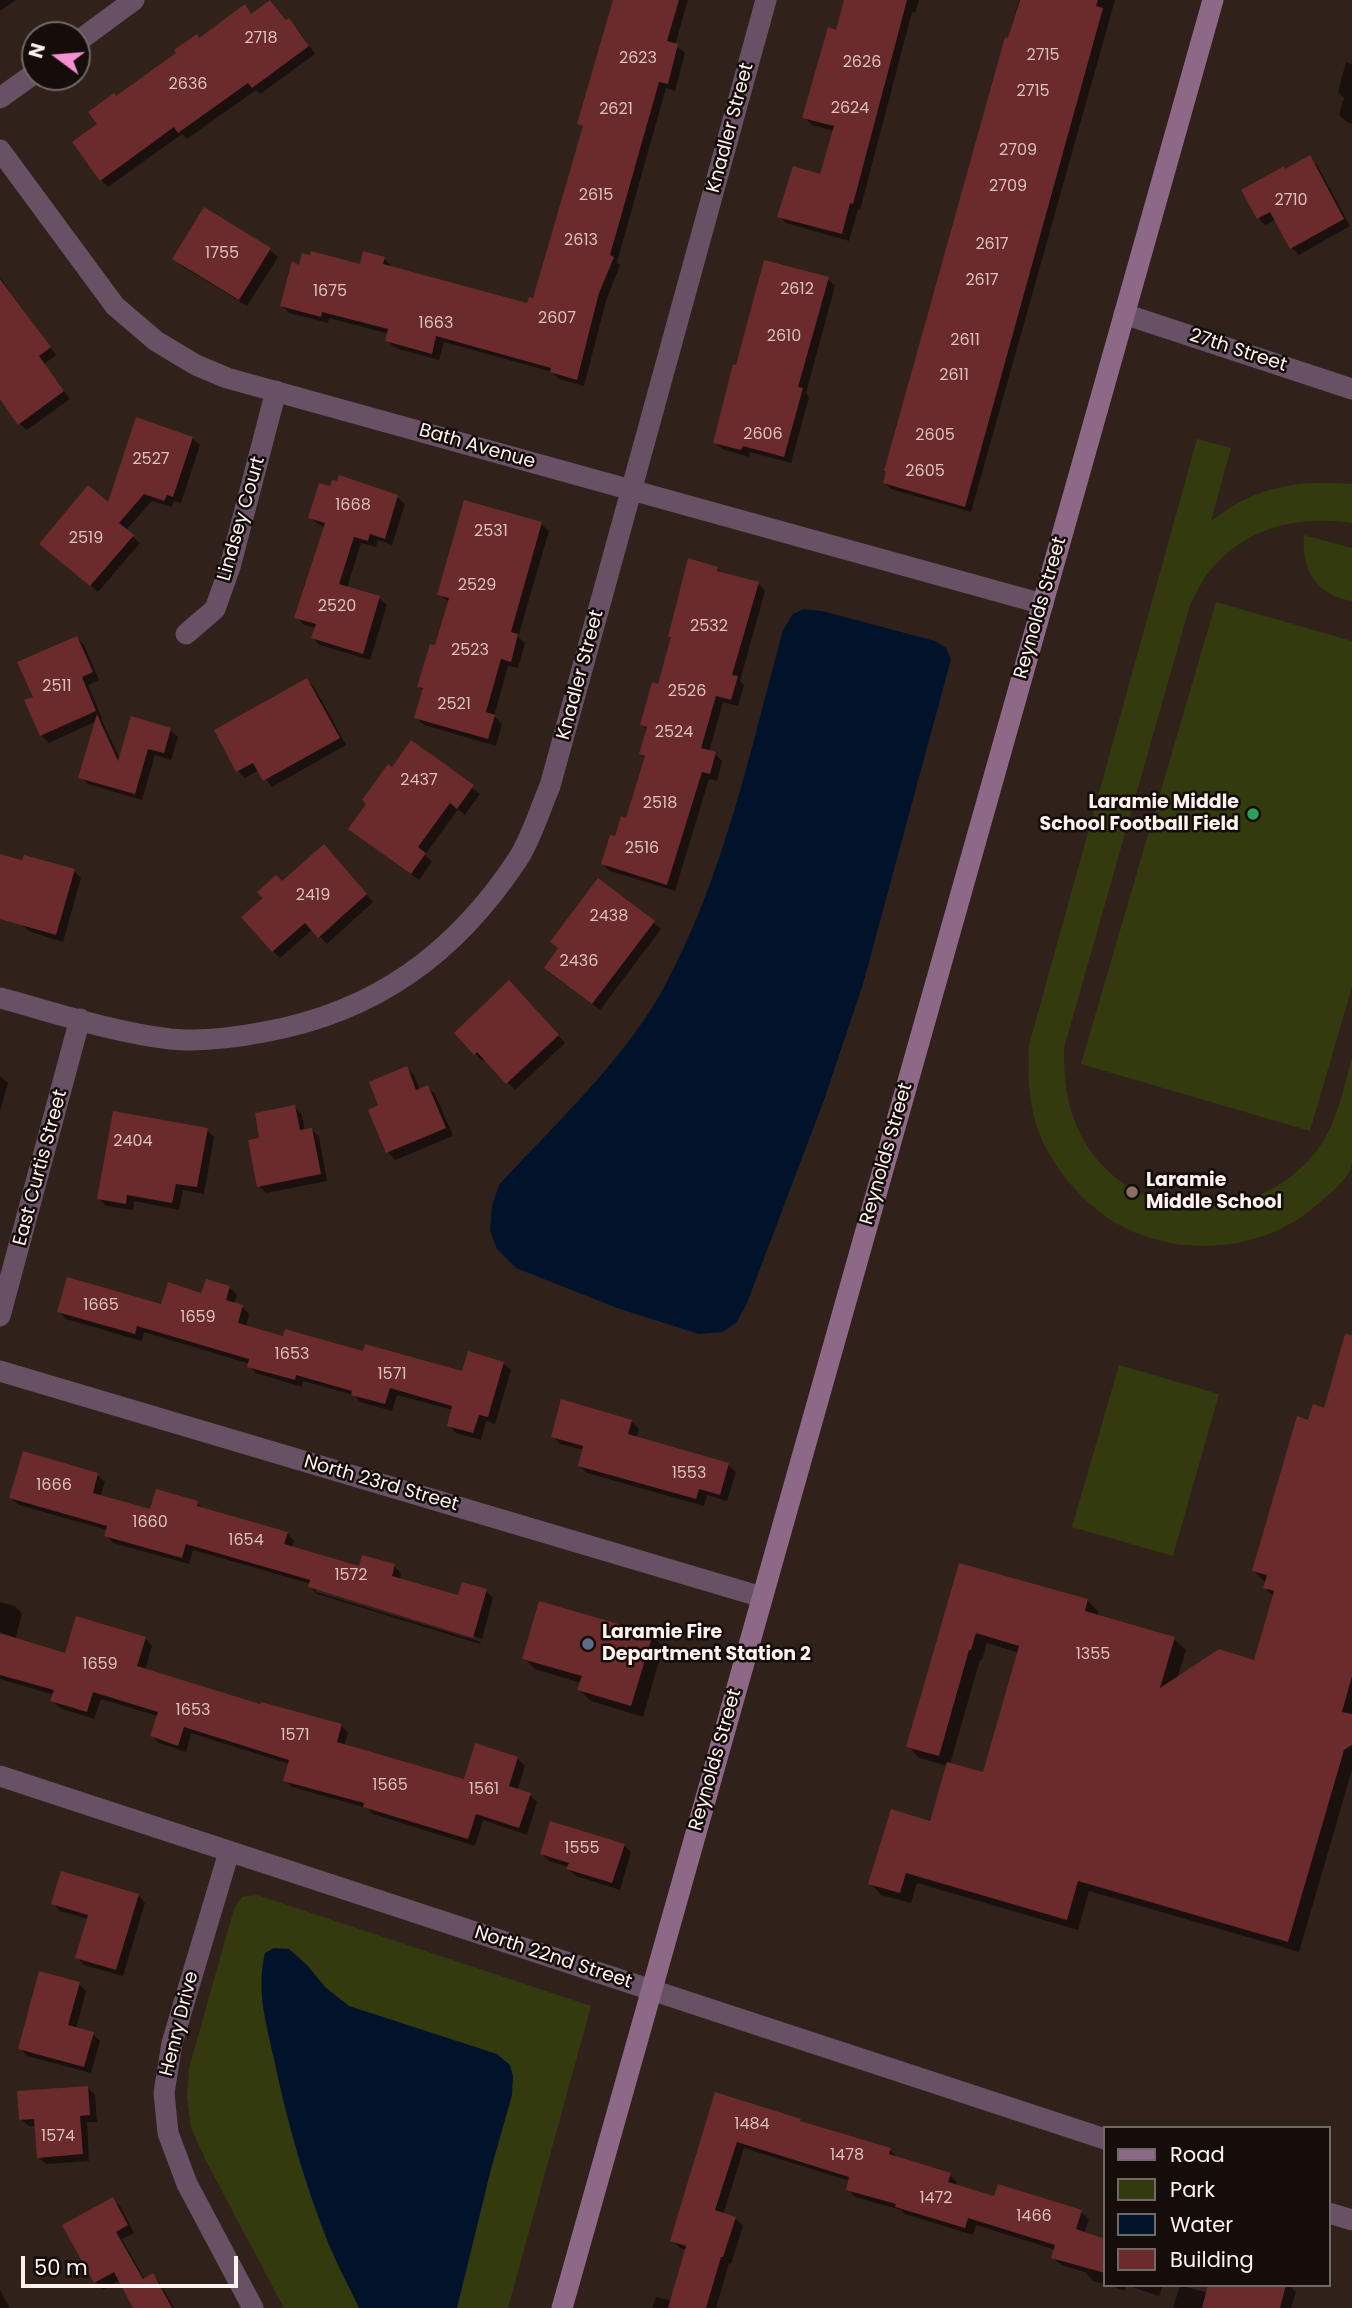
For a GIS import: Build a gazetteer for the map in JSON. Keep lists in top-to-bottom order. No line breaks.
{"streets":{"main road":["Reynolds Street"],"street":["Knadler Street","27th Street","Bath Avenue","Lindsey Court","East Curtis Street","North 23rd Street","North 22nd Street","Henry Drive"]},"crossings":[["Knadler Street","Bath Avenue"],["Knadler Street","East Curtis Street"],["27th Street","Reynolds Street"],["Bath Avenue","Lindsey Court"],["Bath Avenue","Reynolds Street"],["Reynolds Street","North 23rd Street"],["Reynolds Street","North 22nd Street"],["North 22nd Street","Henry Drive"]],"places":["Laramie Middle School Football Field","Laramie Middle School","Laramie Fire Department Station 2"],"house_numbers":["2718","2715","2623","2626","2636","2715","2624","2621","2709","2709","2615","2710","2613","2617","1755","2617","2612","1675","2607","1663","2610","2611","2611","2606","2605","2527","2605","1668","2531","2519","2529","2520","2532","2523","2511","2526","2521","2524","2437","2518","2516","2419","2438","2436","2404","1665","1659","1653","1571","1553","1666","1660","1654","1572","1355","1659","1653","1571","1565","1561","1555","1484","1574","1478","1472","1466"],"legend":["Road","Park","Water","Building"],"scale_bar":"50 m","north":"left"}
